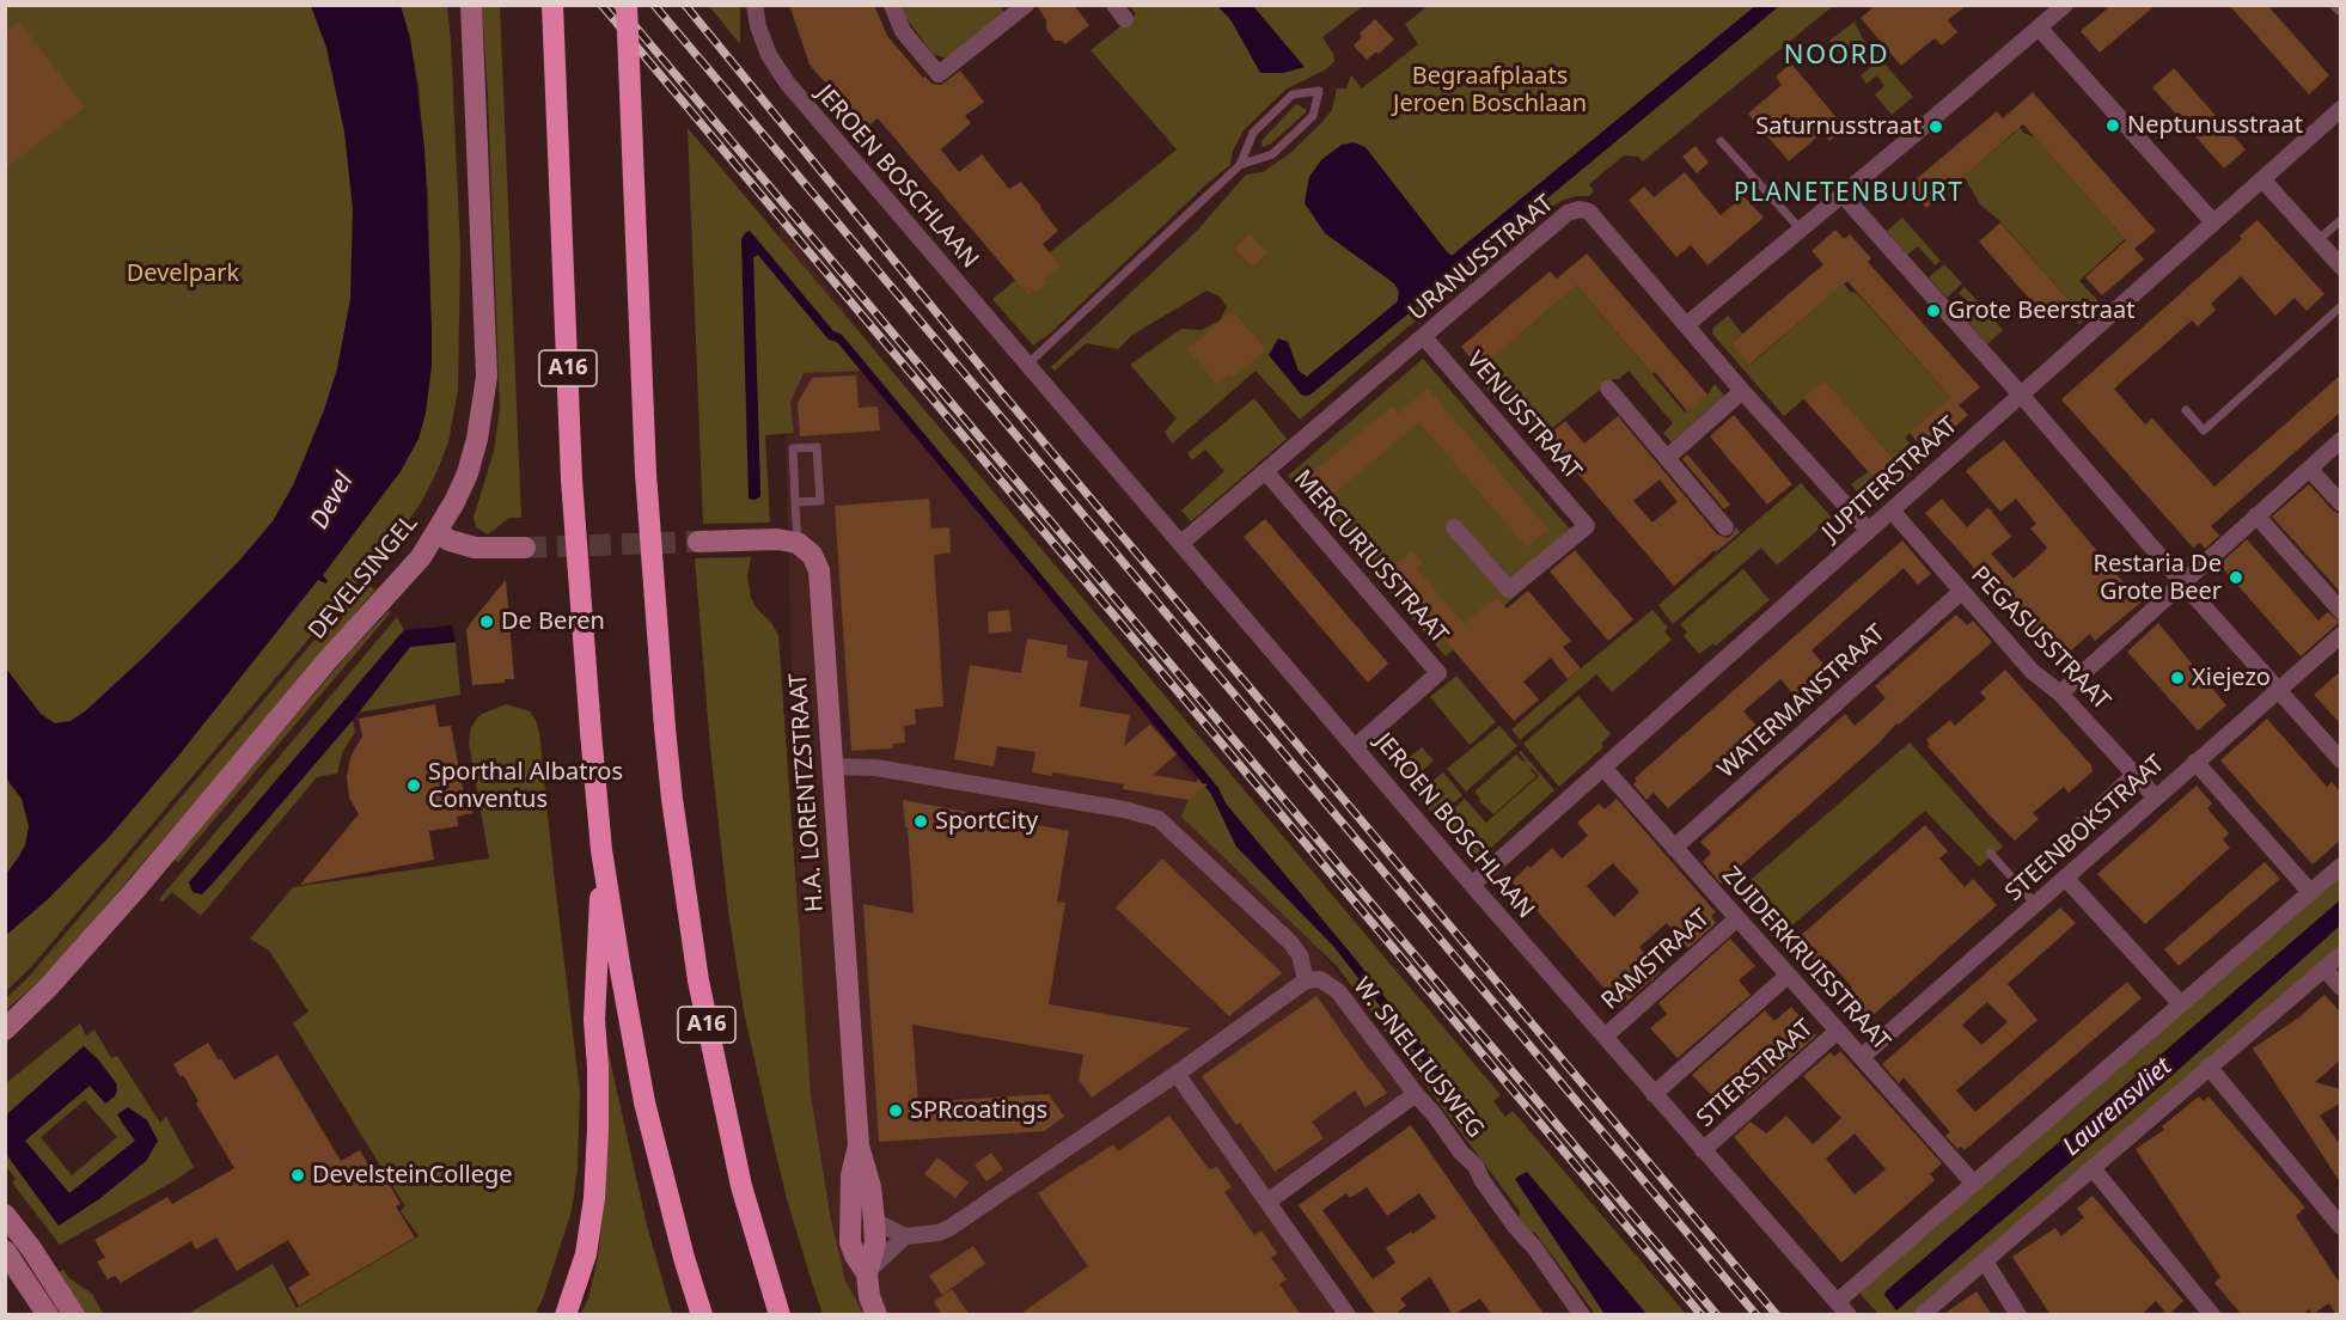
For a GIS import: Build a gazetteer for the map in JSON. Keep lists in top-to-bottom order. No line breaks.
{"streets":{"highway":["A16"],"street":["JEROEN BOSCHLAAN","URANUSSTRAAT","VENUSSTRAAT","JUPITERSTRAAT","MERCURIUSSTRAAT","DEVELSINGEL","PEGASUSSTRAAT","WATERMANSTRAAT","H.A. LORENTZSTRAAT","STEENBOKSTRAAT","ZUIDERKRUISSTRAAT","RAMSTRAAT","W. SNELLIUSWEG","STIERSTRAAT"]},"crossings":[["JEROEN BOSCHLAAN","URANUSSTRAAT"],["JEROEN BOSCHLAAN","JUPITERSTRAAT"],["JEROEN BOSCHLAAN","MERCURIUSSTRAAT"],["JEROEN BOSCHLAAN","RAMSTRAAT"],["JEROEN BOSCHLAAN","STIERSTRAAT"],["URANUSSTRAAT","VENUSSTRAAT"],["URANUSSTRAAT","JUPITERSTRAAT"],["URANUSSTRAAT","MERCURIUSSTRAAT"],["JUPITERSTRAAT","PEGASUSSTRAAT"],["JUPITERSTRAAT","ZUIDERKRUISSTRAAT"],["PEGASUSSTRAAT","WATERMANSTRAAT"],["PEGASUSSTRAAT","STEENBOKSTRAAT"],["WATERMANSTRAAT","ZUIDERKRUISSTRAAT"],["STEENBOKSTRAAT","ZUIDERKRUISSTRAAT"],["ZUIDERKRUISSTRAAT","RAMSTRAAT"],["ZUIDERKRUISSTRAAT","STIERSTRAAT"]],"districts":["NOORD","PLANETENBUURT"],"water":["Devel","Laurensvliet"],"parks":["Begraafplaats Jeroen Boschlaan","Develpark"],"places":["Neptunusstraat","Saturnusstraat","Grote Beerstraat","Restaria De Grote Beer","De Beren","Xiejezo","Sporthal Albatros Conventus","SportCity","SPRcoatings","DevelsteinCollege"]}
